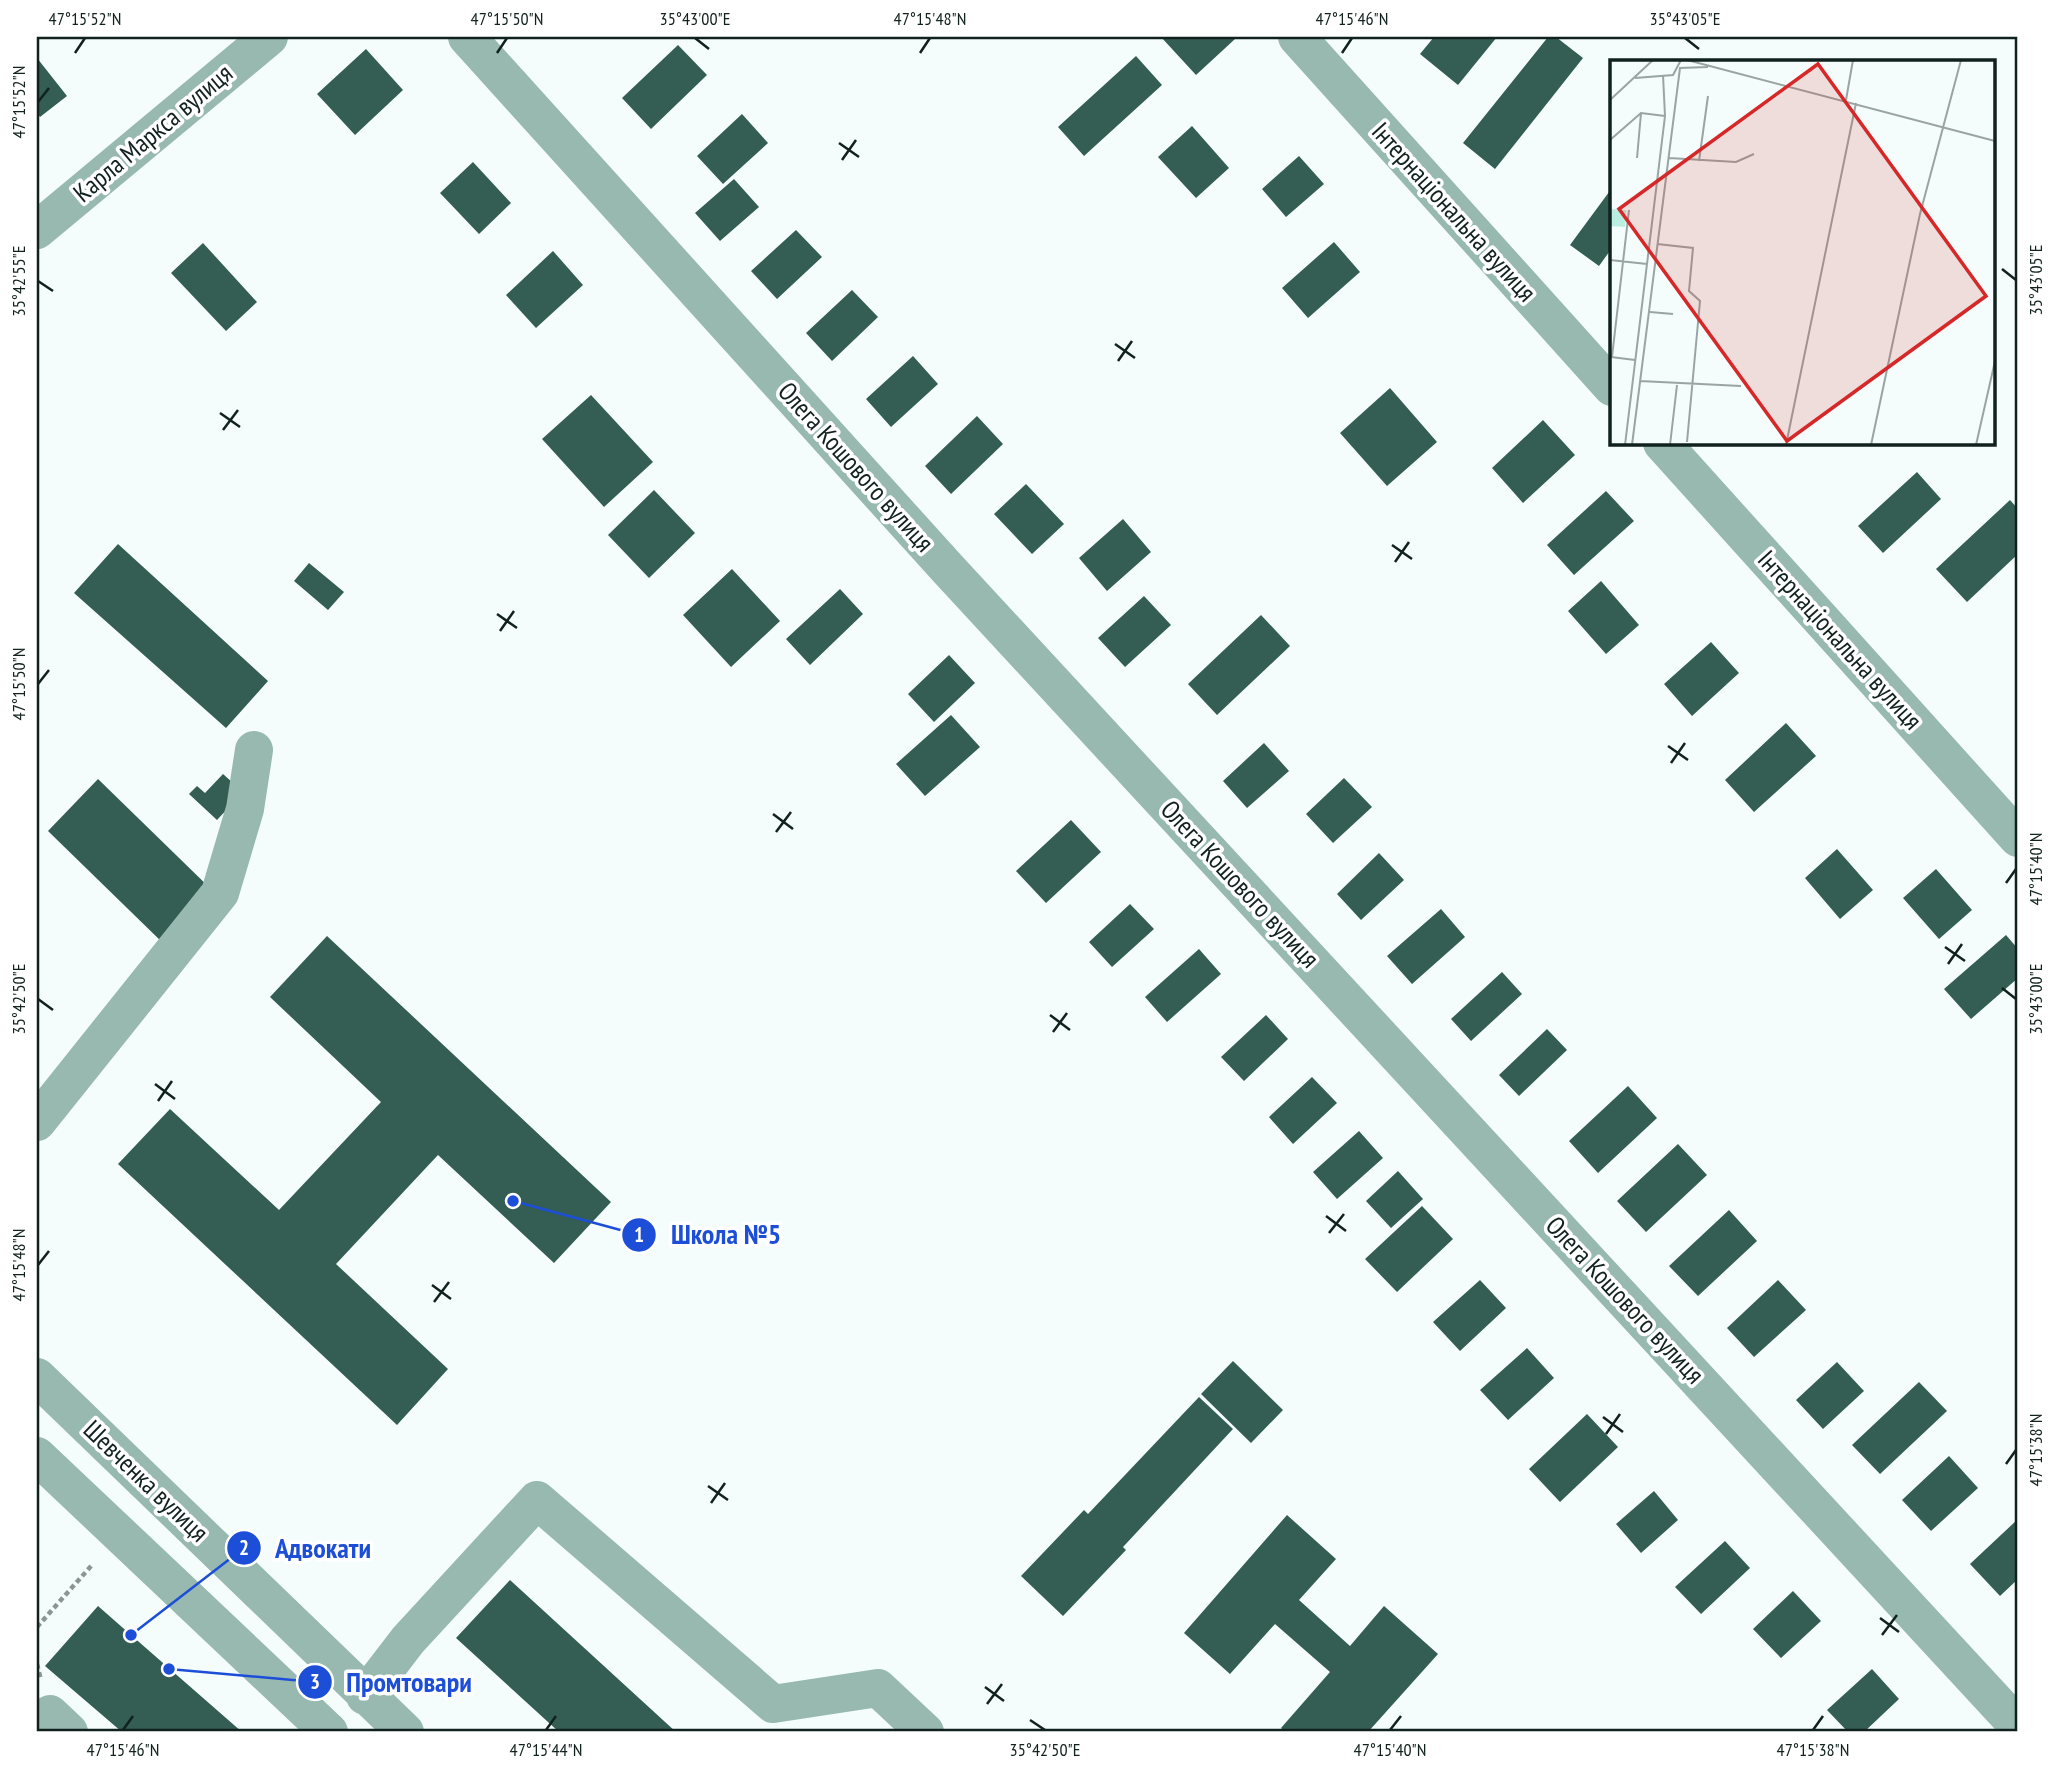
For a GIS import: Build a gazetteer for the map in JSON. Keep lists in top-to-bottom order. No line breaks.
{"streets":{"street":["Карла Маркса вулиця","Інтернаціональна вулиця","Олега Кошового вулиця","Шевченка вулиця"]},"places":["Школа №5","Адвокати","Промтовари"],"coordinates":["47°15'52\"N","47°15'50\"N","35°43'00\"E","47°15'48\"N","47°15'46\"N","35°43'05\"E","35°42'55\"E","47°15'40\"N","35°42'50\"E","47°15'38\"N","47°15'44\"N"]}
